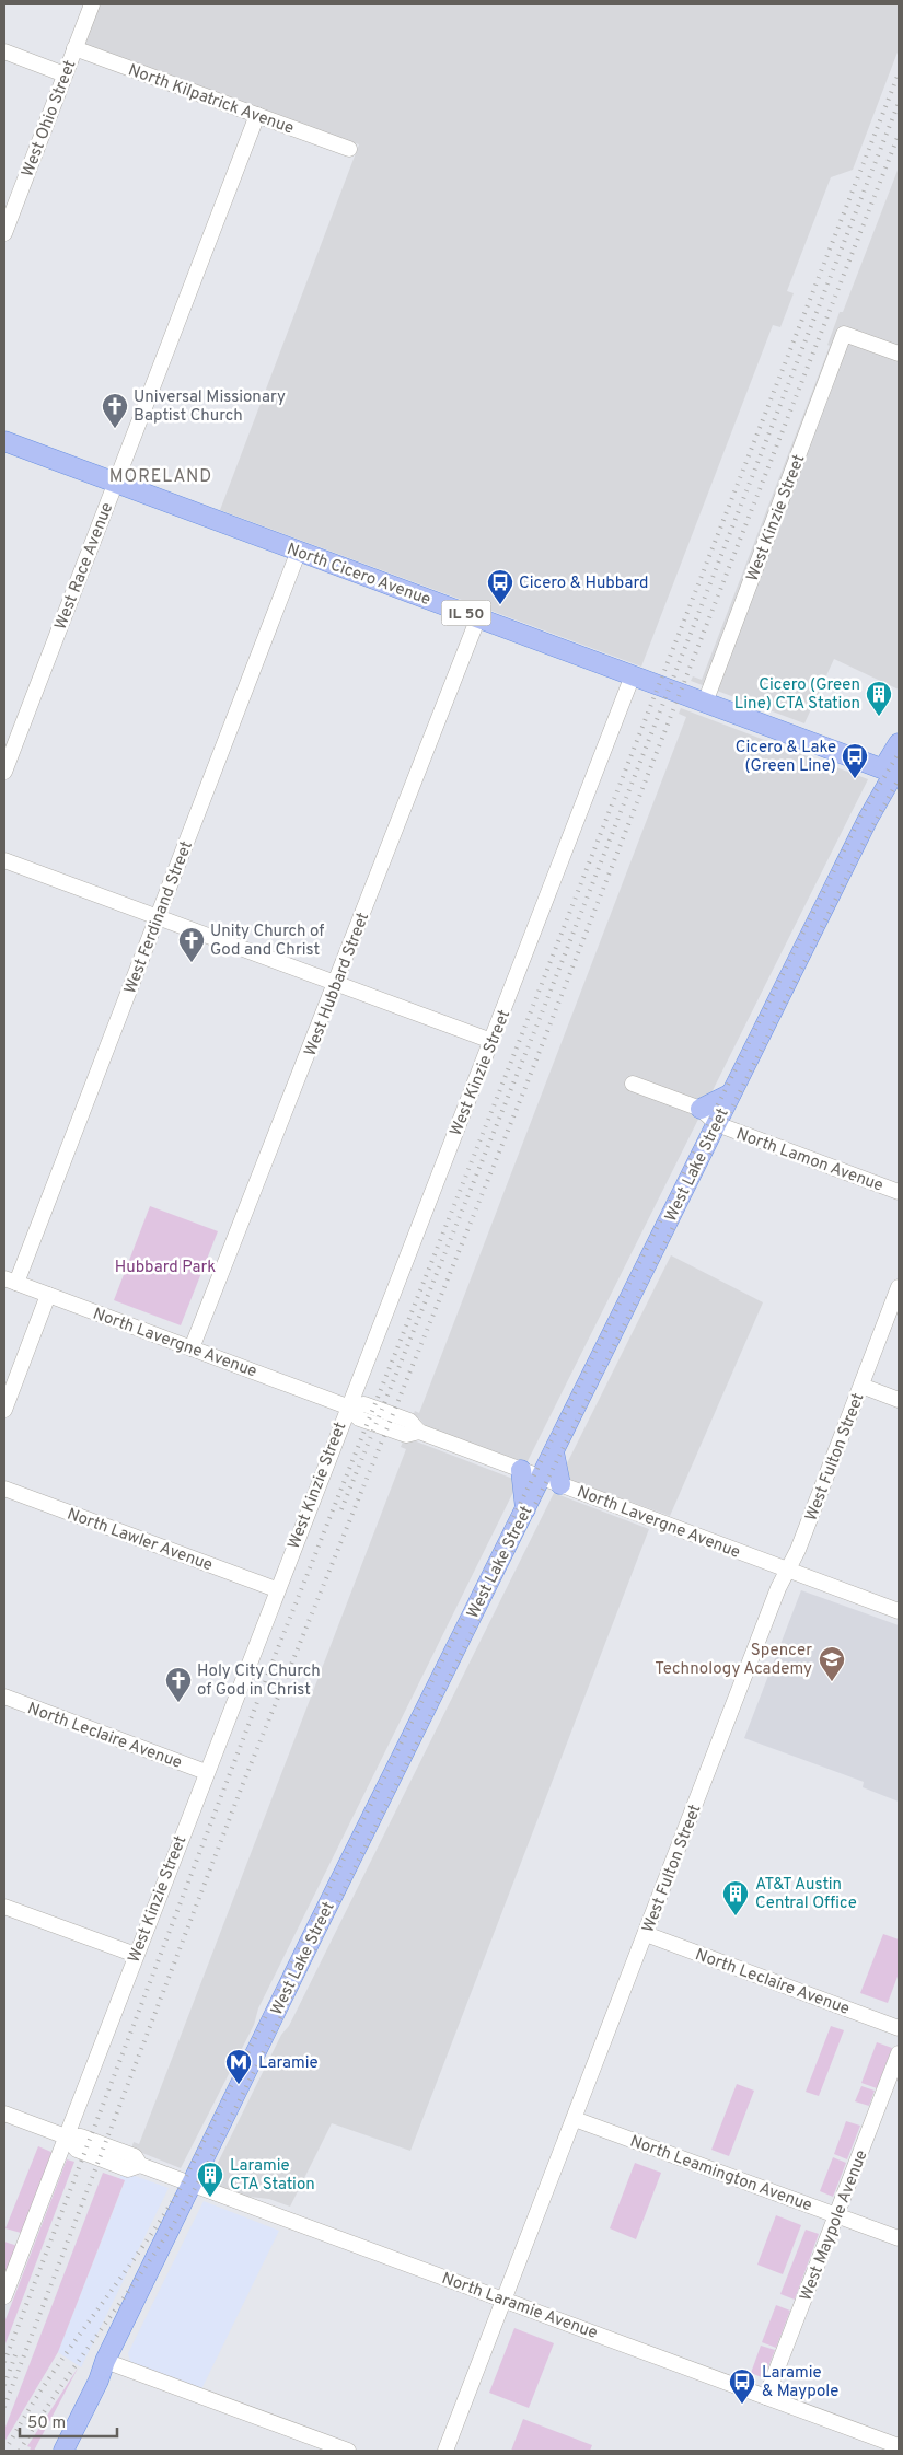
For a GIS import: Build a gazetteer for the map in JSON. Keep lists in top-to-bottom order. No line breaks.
{"streets":{"main road":["North Cicero Avenue","IL 50","West Lake Street"],"street":["North Kilpatrick Avenue","West Ohio Street","West Kinzie Street","West Race Avenue","West Ferdinand Street","West Hubbard Street","North Lamon Avenue","North Lavergne Avenue","West Fulton Street","North Lawler Avenue","North Leclaire Avenue","North Leamington Avenue","West Maypole Avenue","North Laramie Avenue"]},"crossings":[["North Kilpatrick Avenue","West Ohio Street"],["North Kilpatrick Avenue","West Race Avenue"],["West Kinzie Street","North Cicero Avenue"],["West Kinzie Street","North Lavergne Avenue"],["West Kinzie Street","North Lawler Avenue"],["West Kinzie Street","North Leclaire Avenue"],["West Kinzie Street","North Laramie Avenue"],["West Race Avenue","North Cicero Avenue"],["North Cicero Avenue","West Ferdinand Street"],["North Cicero Avenue","West Hubbard Street"],["North Cicero Avenue","West Lake Street"],["West Ferdinand Street","North Lavergne Avenue"],["West Hubbard Street","North Lavergne Avenue"],["North Lamon Avenue","West Lake Street"],["West Lake Street","North Lavergne Avenue"],["West Lake Street","North Laramie Avenue"],["North Lavergne Avenue","West Fulton Street"],["West Fulton Street","North Leclaire Avenue"],["West Fulton Street","North Leamington Avenue"],["West Fulton Street","North Laramie Avenue"],["North Leamington Avenue","West Maypole Avenue"],["West Maypole Avenue","North Laramie Avenue"]],"districts":["MORELAND"],"parks":["Hubbard Park"],"places":{"church":["Universal Missionary Baptist Church","Unity Church of God and Christ","Holy City Church of God in Christ"],"bus stop":["Cicero & Hubbard","Cicero & Lake (Green Line)","Laramie & Maypole"],"building":["Cicero (Green Line) CTA Station","AT&T Austin Central Office","Laramie CTA Station"],"school or university":["Spencer Technology Academy"],"metro station":["Laramie"]},"scale_bar":"50 m"}
